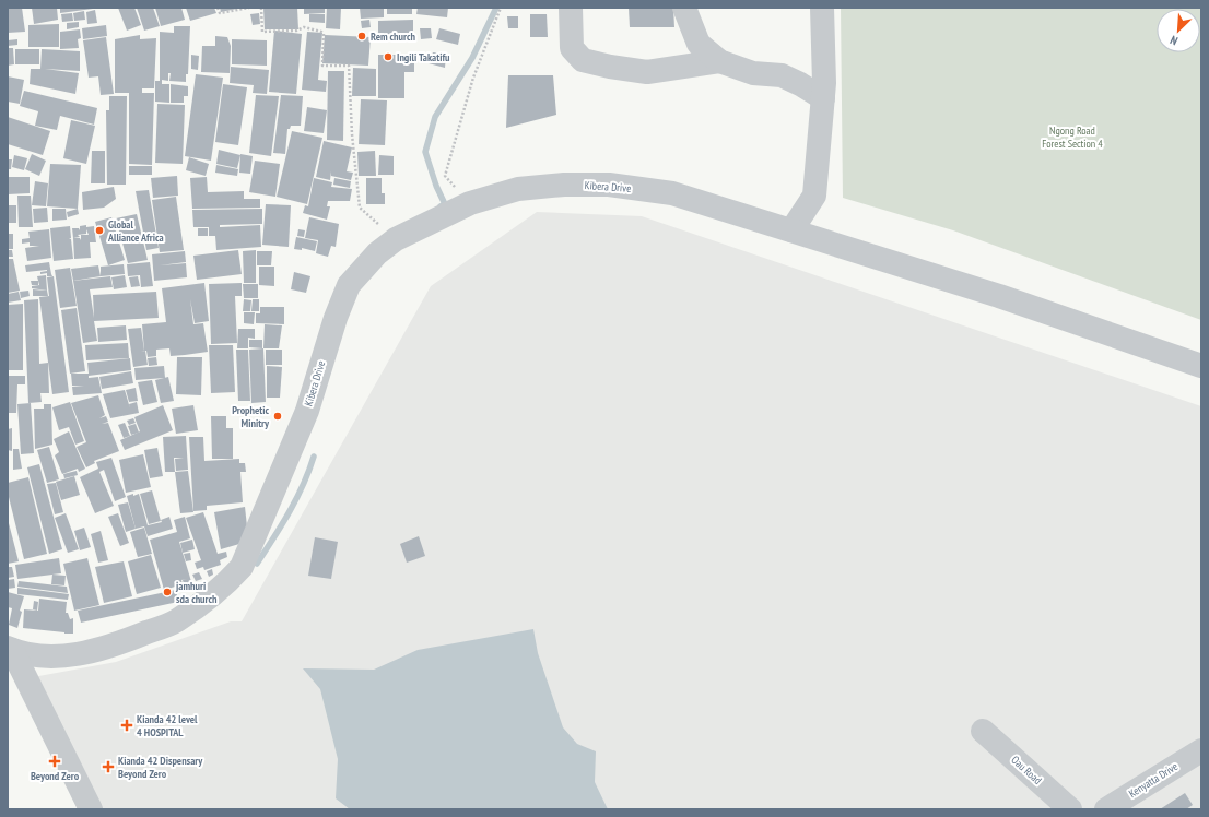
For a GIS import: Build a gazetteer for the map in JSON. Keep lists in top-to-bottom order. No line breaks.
{"streets":{"street":["Kibera Drive","Oau Road","Kenyatta Drive"]},"parks":["Ngong Road Forest Section 4"],"places":{"other":["Rem church","Ingili Takatifu","Global Alliance Africa","Prophetic Minitry","jamhuri sda church"],"health":["Kianda 42 level 4 HOSPITAL","Beyond Zero","Kianda 42 Dispensary Beyond Zero"]},"north":"bottom left"}
